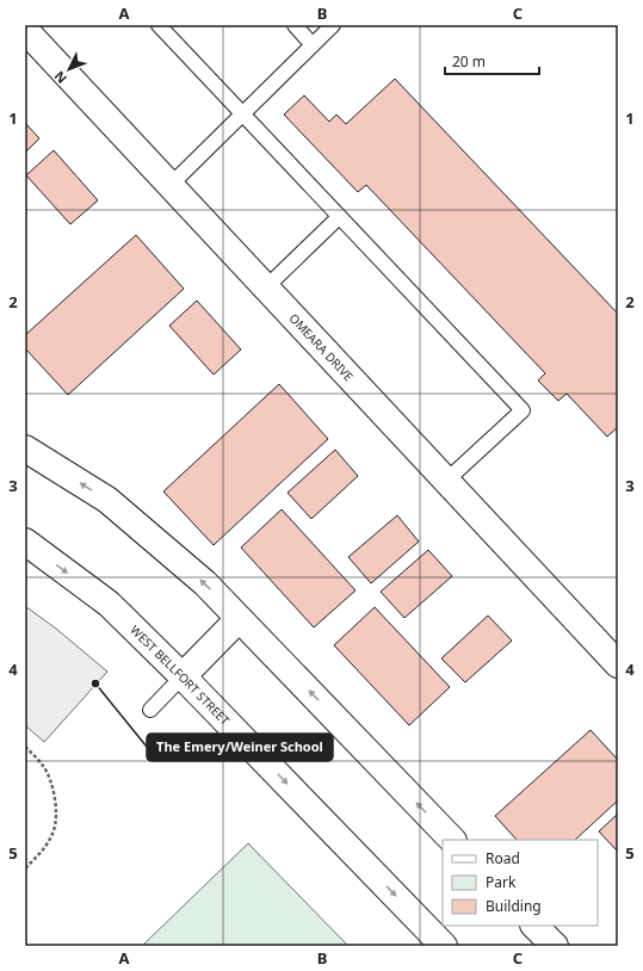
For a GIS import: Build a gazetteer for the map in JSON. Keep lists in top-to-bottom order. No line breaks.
{"streets":{"main road":["OMEARA DRIVE","WEST BELLFORT STREET"]},"places":["The Emery/Weiner School"],"legend":["Road","Park","Building"],"scale_bar":"20 m","north":"bottom left","grid":{"columns":["A","B","C"],"rows":["1","2","3","4","5"]}}
